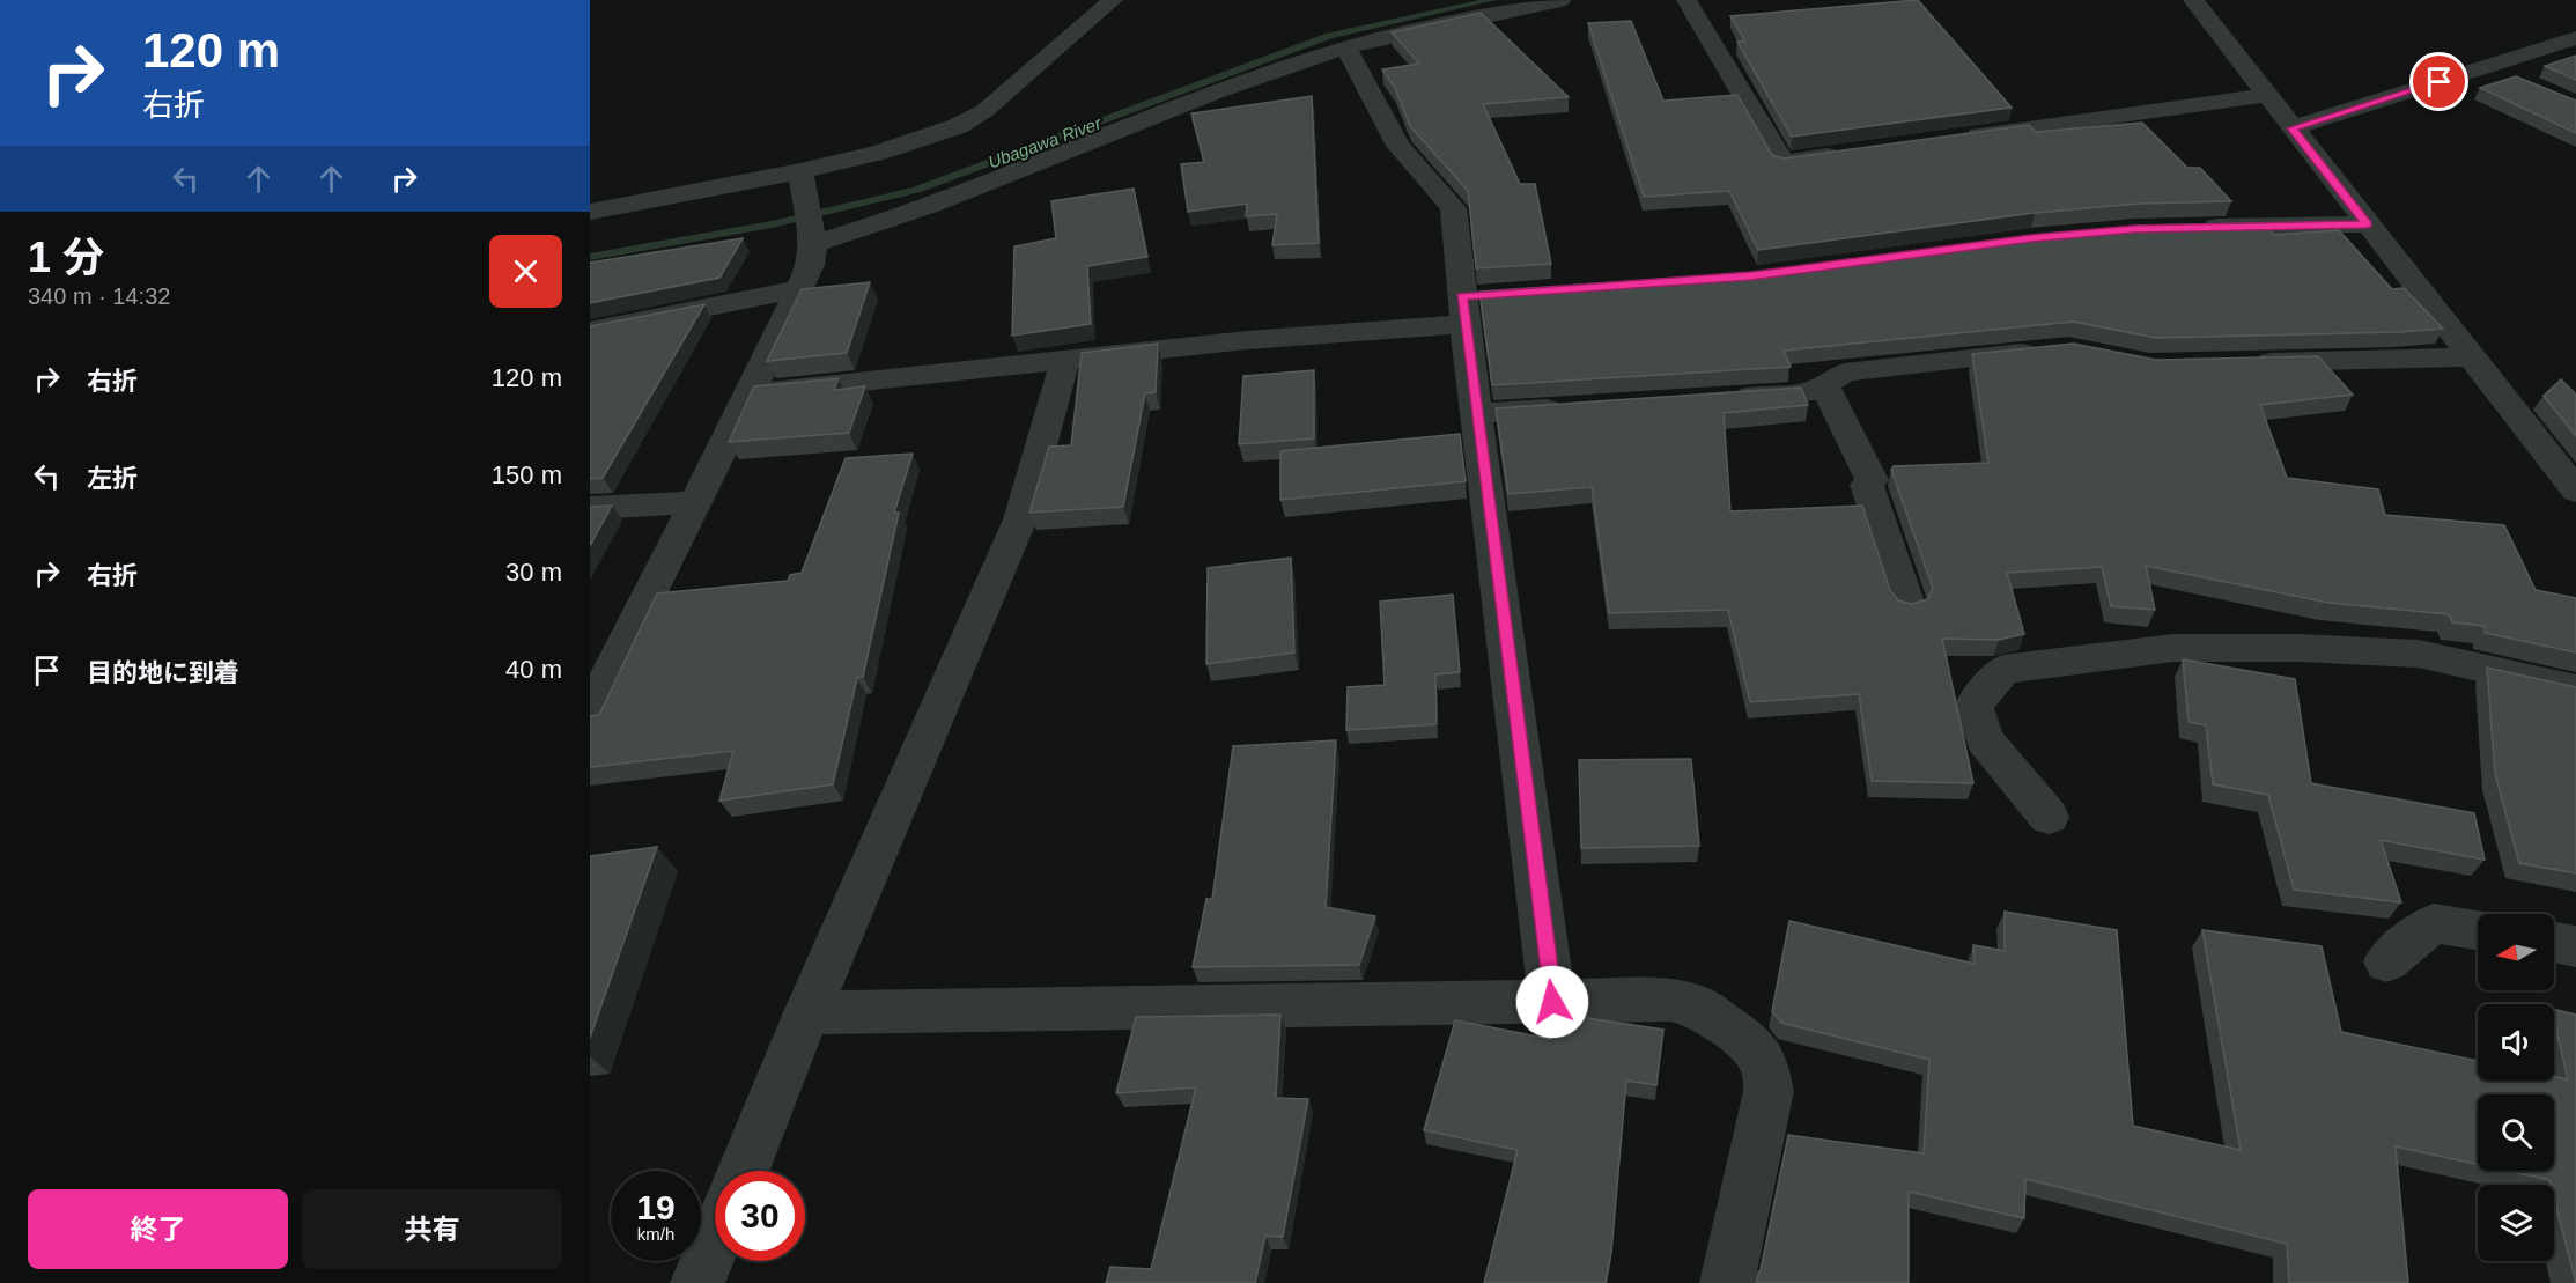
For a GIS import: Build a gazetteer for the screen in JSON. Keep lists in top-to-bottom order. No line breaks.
{"water":["Ubagawa River"],"north":"left","page":{"turn":["120 m","右折"],"heading":["1 分","340 m · 14:32"],"list":[{"name":"右折","value":"120 m"},{"name":"左折","value":"150 m"},{"name":"右折","value":"30 m"},{"name":"目的地に到着","value":"40 m"}],"speed":"19 km/h","limit":"30","buttons":["終了","共有"]}}
